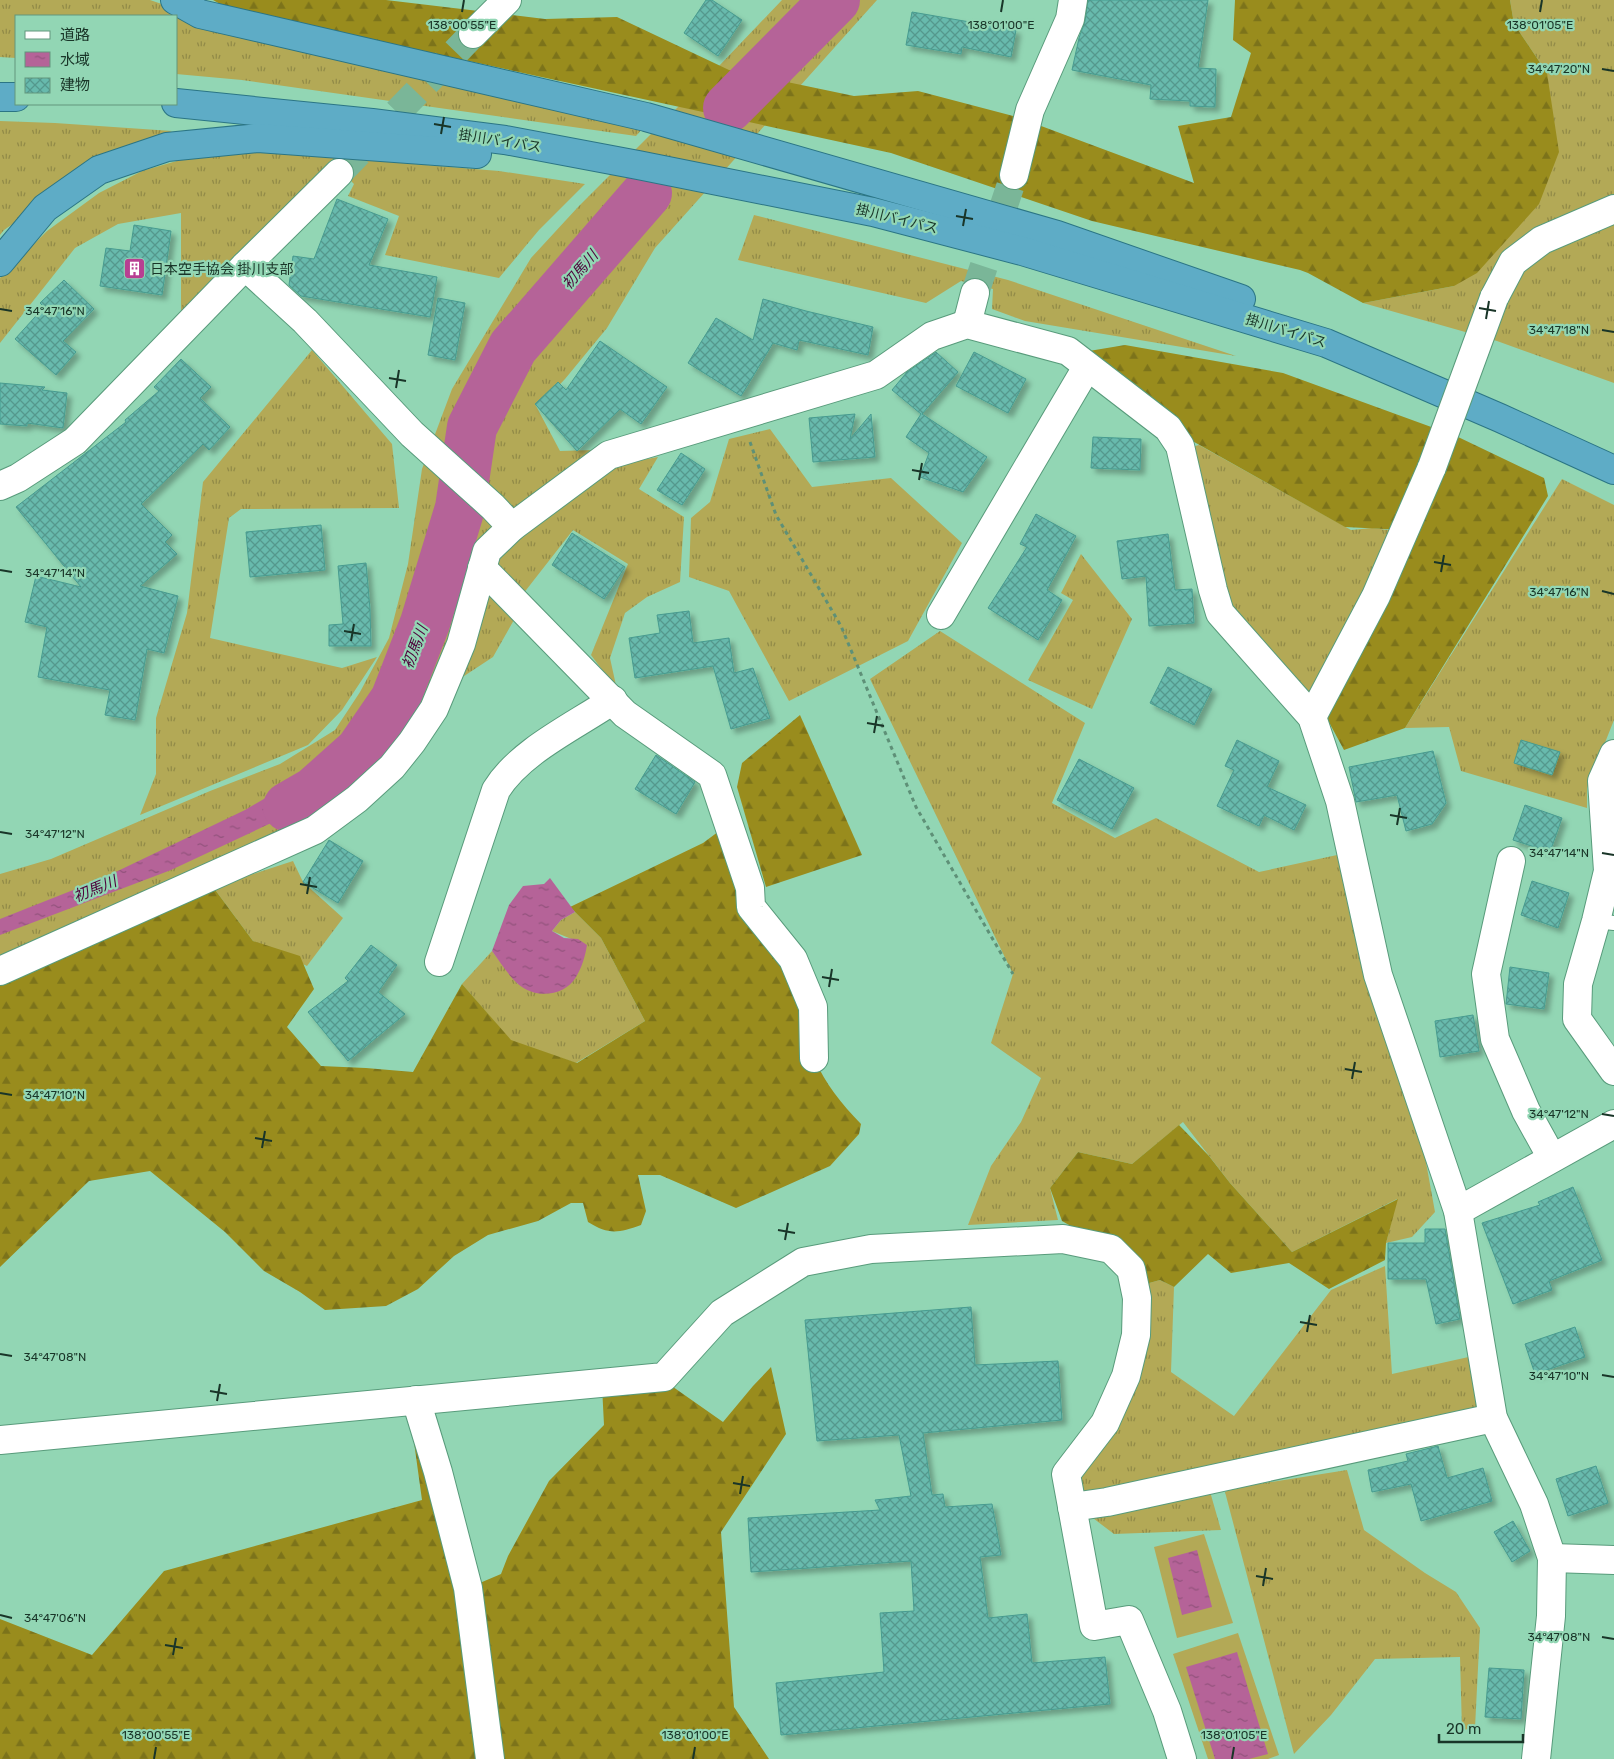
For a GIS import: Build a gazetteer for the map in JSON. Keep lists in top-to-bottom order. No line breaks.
{"streets":{"highway":["掛川バイパス"]},"water":["初馬川"],"places":{"building":["日本空手協会 掛川支部"]},"legend":["道路","水域","建物"],"scale_bar":"20 m","coordinates":["138°00'55\"E","138°01'00\"E","138°01'05\"E","34°47'20\"N","34°47'16\"N","34°47'18\"N","34°47'14\"N","34°47'12\"N","34°47'10\"N","34°47'08\"N","34°47'06\"N"]}
